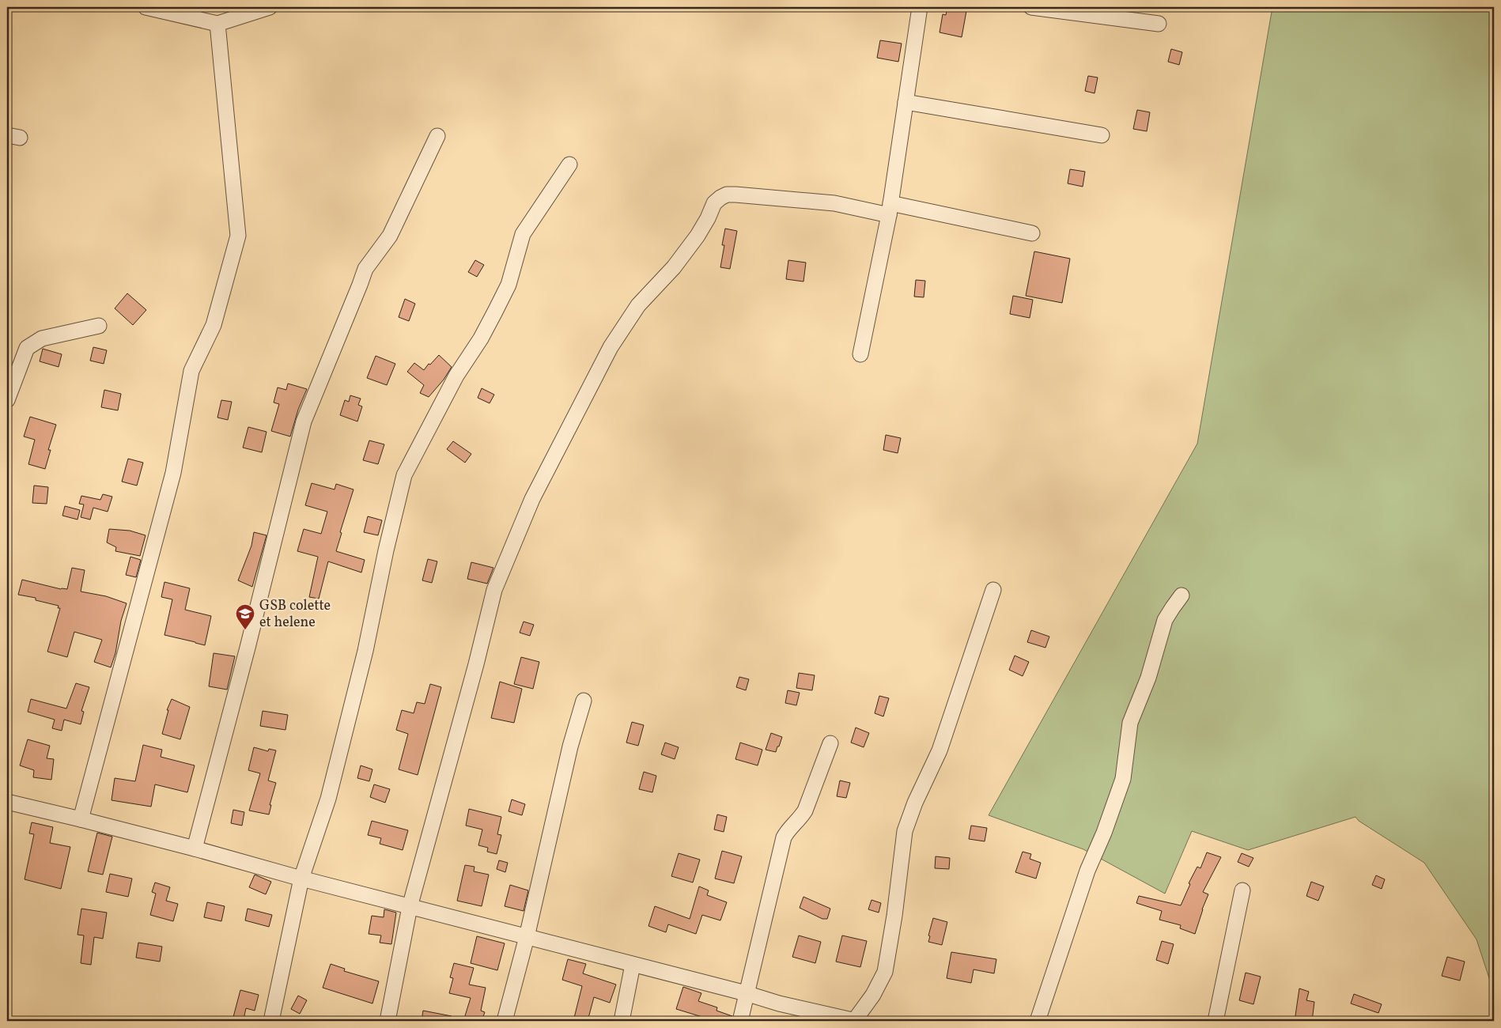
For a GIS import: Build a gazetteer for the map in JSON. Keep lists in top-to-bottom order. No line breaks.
{"places":{"school or university":["GSB colette et helene"]}}
